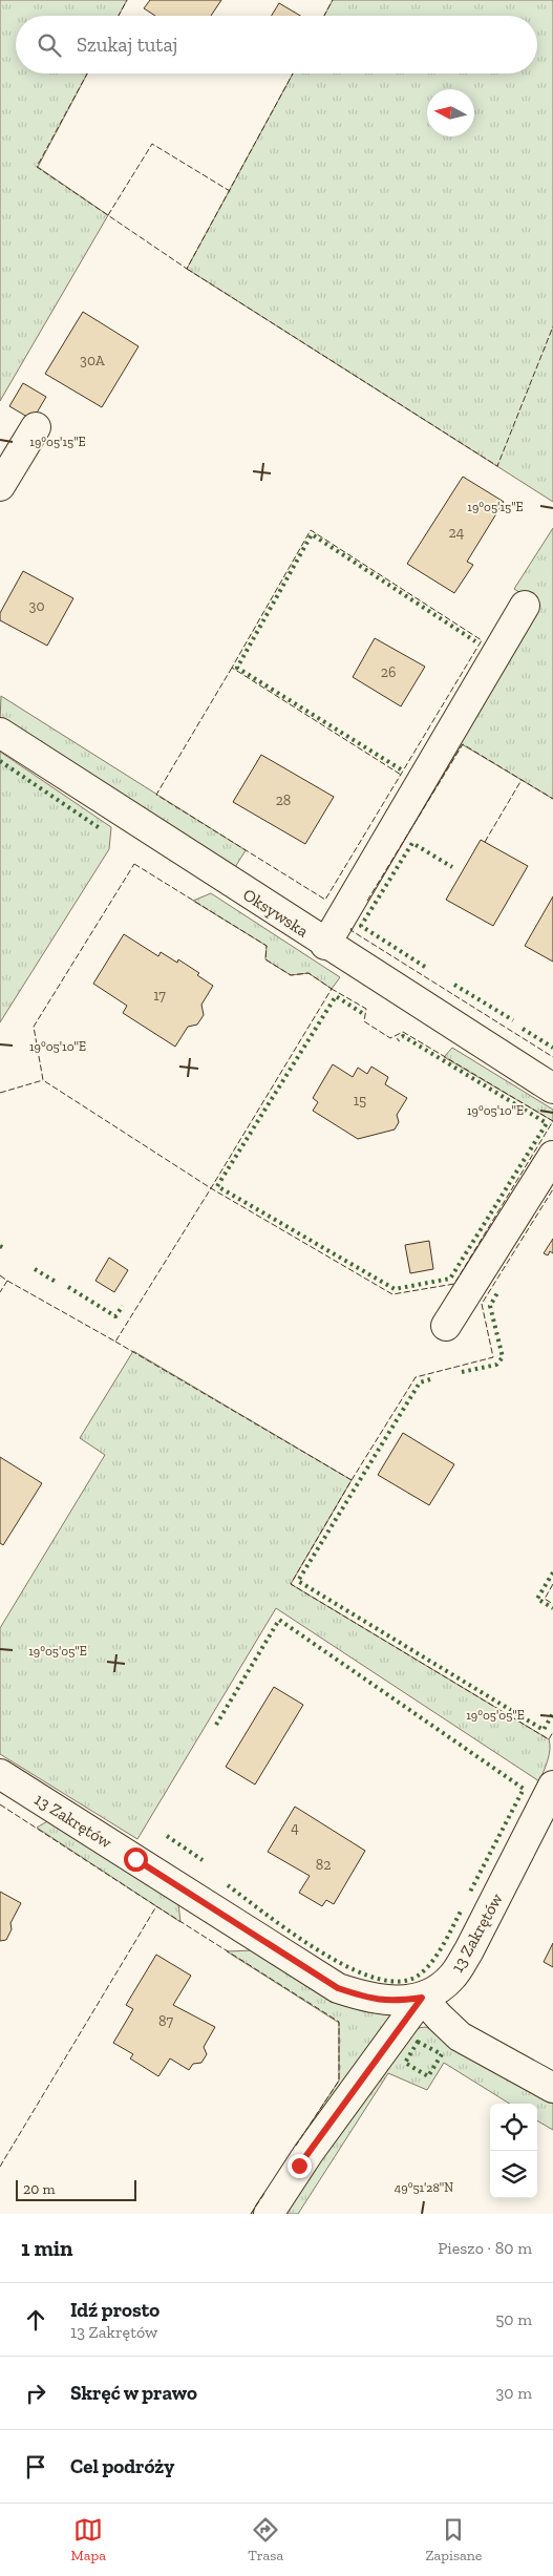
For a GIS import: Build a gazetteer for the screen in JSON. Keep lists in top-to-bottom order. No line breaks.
{"streets":{"street":["Oksywska","13 Zakrętów"]},"house_numbers":["30A","24","30","26","28","17","15","4","82","87"],"scale_bar":"20 m","north":"left","page":{"search":"Szukaj tutaj","scale":"20 m","heading":["1 min","Pieszo · 80 m"],"list":[["Idź prosto","13 Zakrętów","50 m"],["Skręć w prawo","30 m"],"Cel podróży"],"nav":["Mapa","Trasa","Zapisane"]},"coordinates":["19°05'15\"E","19°05'10\"E","19°05'05\"E","49°51'28\"N"]}
